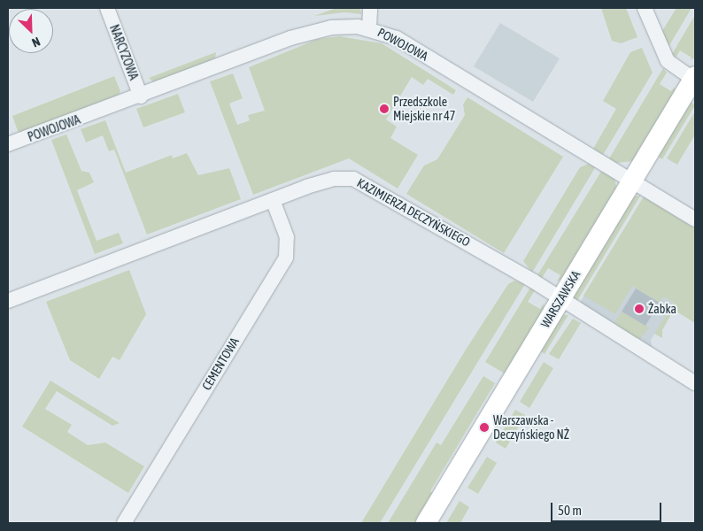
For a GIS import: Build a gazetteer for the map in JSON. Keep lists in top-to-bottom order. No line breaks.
{"streets":{"street":["POWOJOWA","NARCYZOWA","KAZIMIERZA DECZYŃSKIEGO","WARSZAWSKA","CEMENTOWA"]},"crossings":[["POWOJOWA","NARCYZOWA"],["POWOJOWA","WARSZAWSKA"],["KAZIMIERZA DECZYŃSKIEGO","WARSZAWSKA"],["KAZIMIERZA DECZYŃSKIEGO","CEMENTOWA"]],"places":["Przedszkole Miejskie nr 47","Żabka","Warszawska - Deczyńskiego NŻ"],"scale_bar":"50 m","north":"bottom right"}
